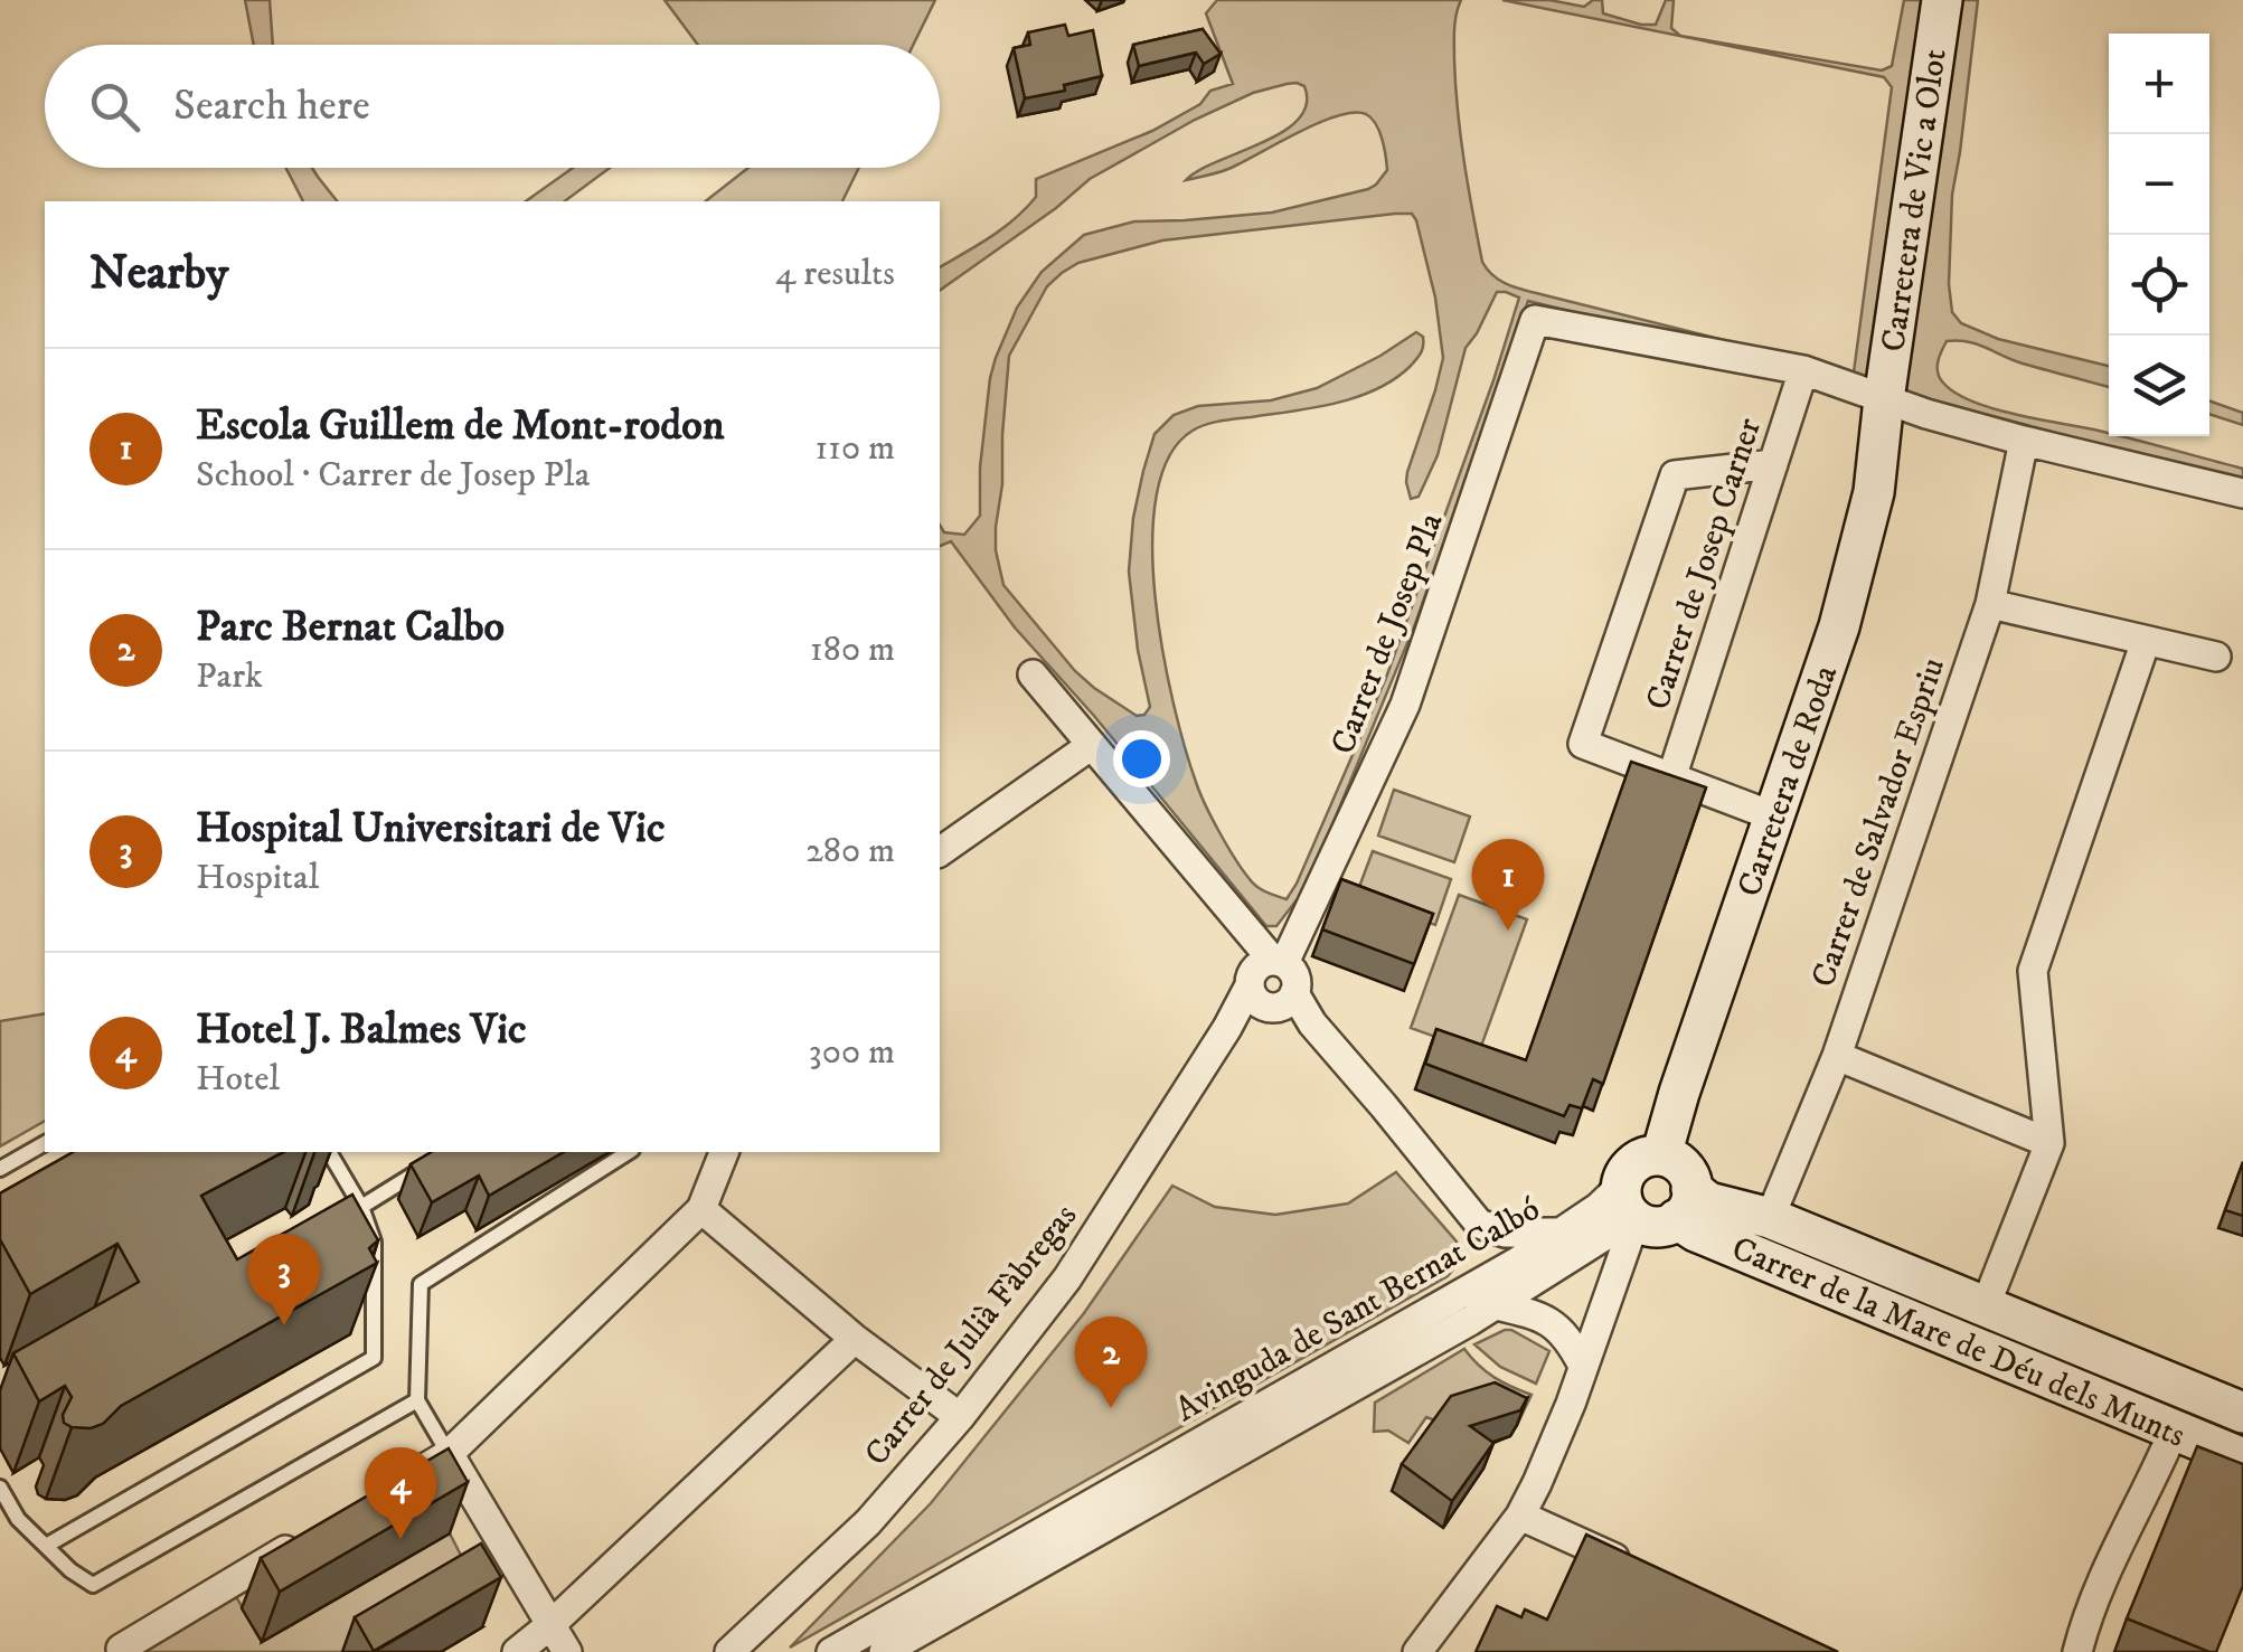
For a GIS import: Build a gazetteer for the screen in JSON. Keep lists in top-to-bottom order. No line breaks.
{"streets":{"street":["Carretera de Vic a Olot","Carrer de Josep Carner","Carrer de Josep Pla","Carretera de Roda","Carrer de Salvador Espriu","Avinguda de Sant Bernat Calbó","Carrer de Julià Fàbregas","Carrer de la Mare de Déu dels Munts"]},"crossings":[["Carretera de Vic a Olot","Carretera de Roda"],["Carrer de Josep Carner","Carrer de Josep Pla"],["Carrer de Josep Pla","Carrer de Julià Fàbregas"],["Carretera de Roda","Avinguda de Sant Bernat Calbó"],["Carretera de Roda","Carrer de la Mare de Déu dels Munts"],["Carrer de Salvador Espriu","Carrer de la Mare de Déu dels Munts"],["Avinguda de Sant Bernat Calbó","Carrer de la Mare de Déu dels Munts"]],"page":{"map_buttons":["+","−"],"search":"Search here","heading":["Nearby","4 results"],"list":[{"mark":"1","name":"Escola Guillem de Mont-rodon","note":"School · Carrer de Josep Pla","value":"110 m"},{"mark":"2","name":"Parc Bernat Calbo","note":"Park","value":"180 m"},{"mark":"3","name":"Hospital Universitari de Vic","note":"Hospital","value":"280 m"},{"mark":"4","name":"Hotel J. Balmes Vic","note":"Hotel","value":"300 m"}],"pins":["1","3","2","4"]}}
